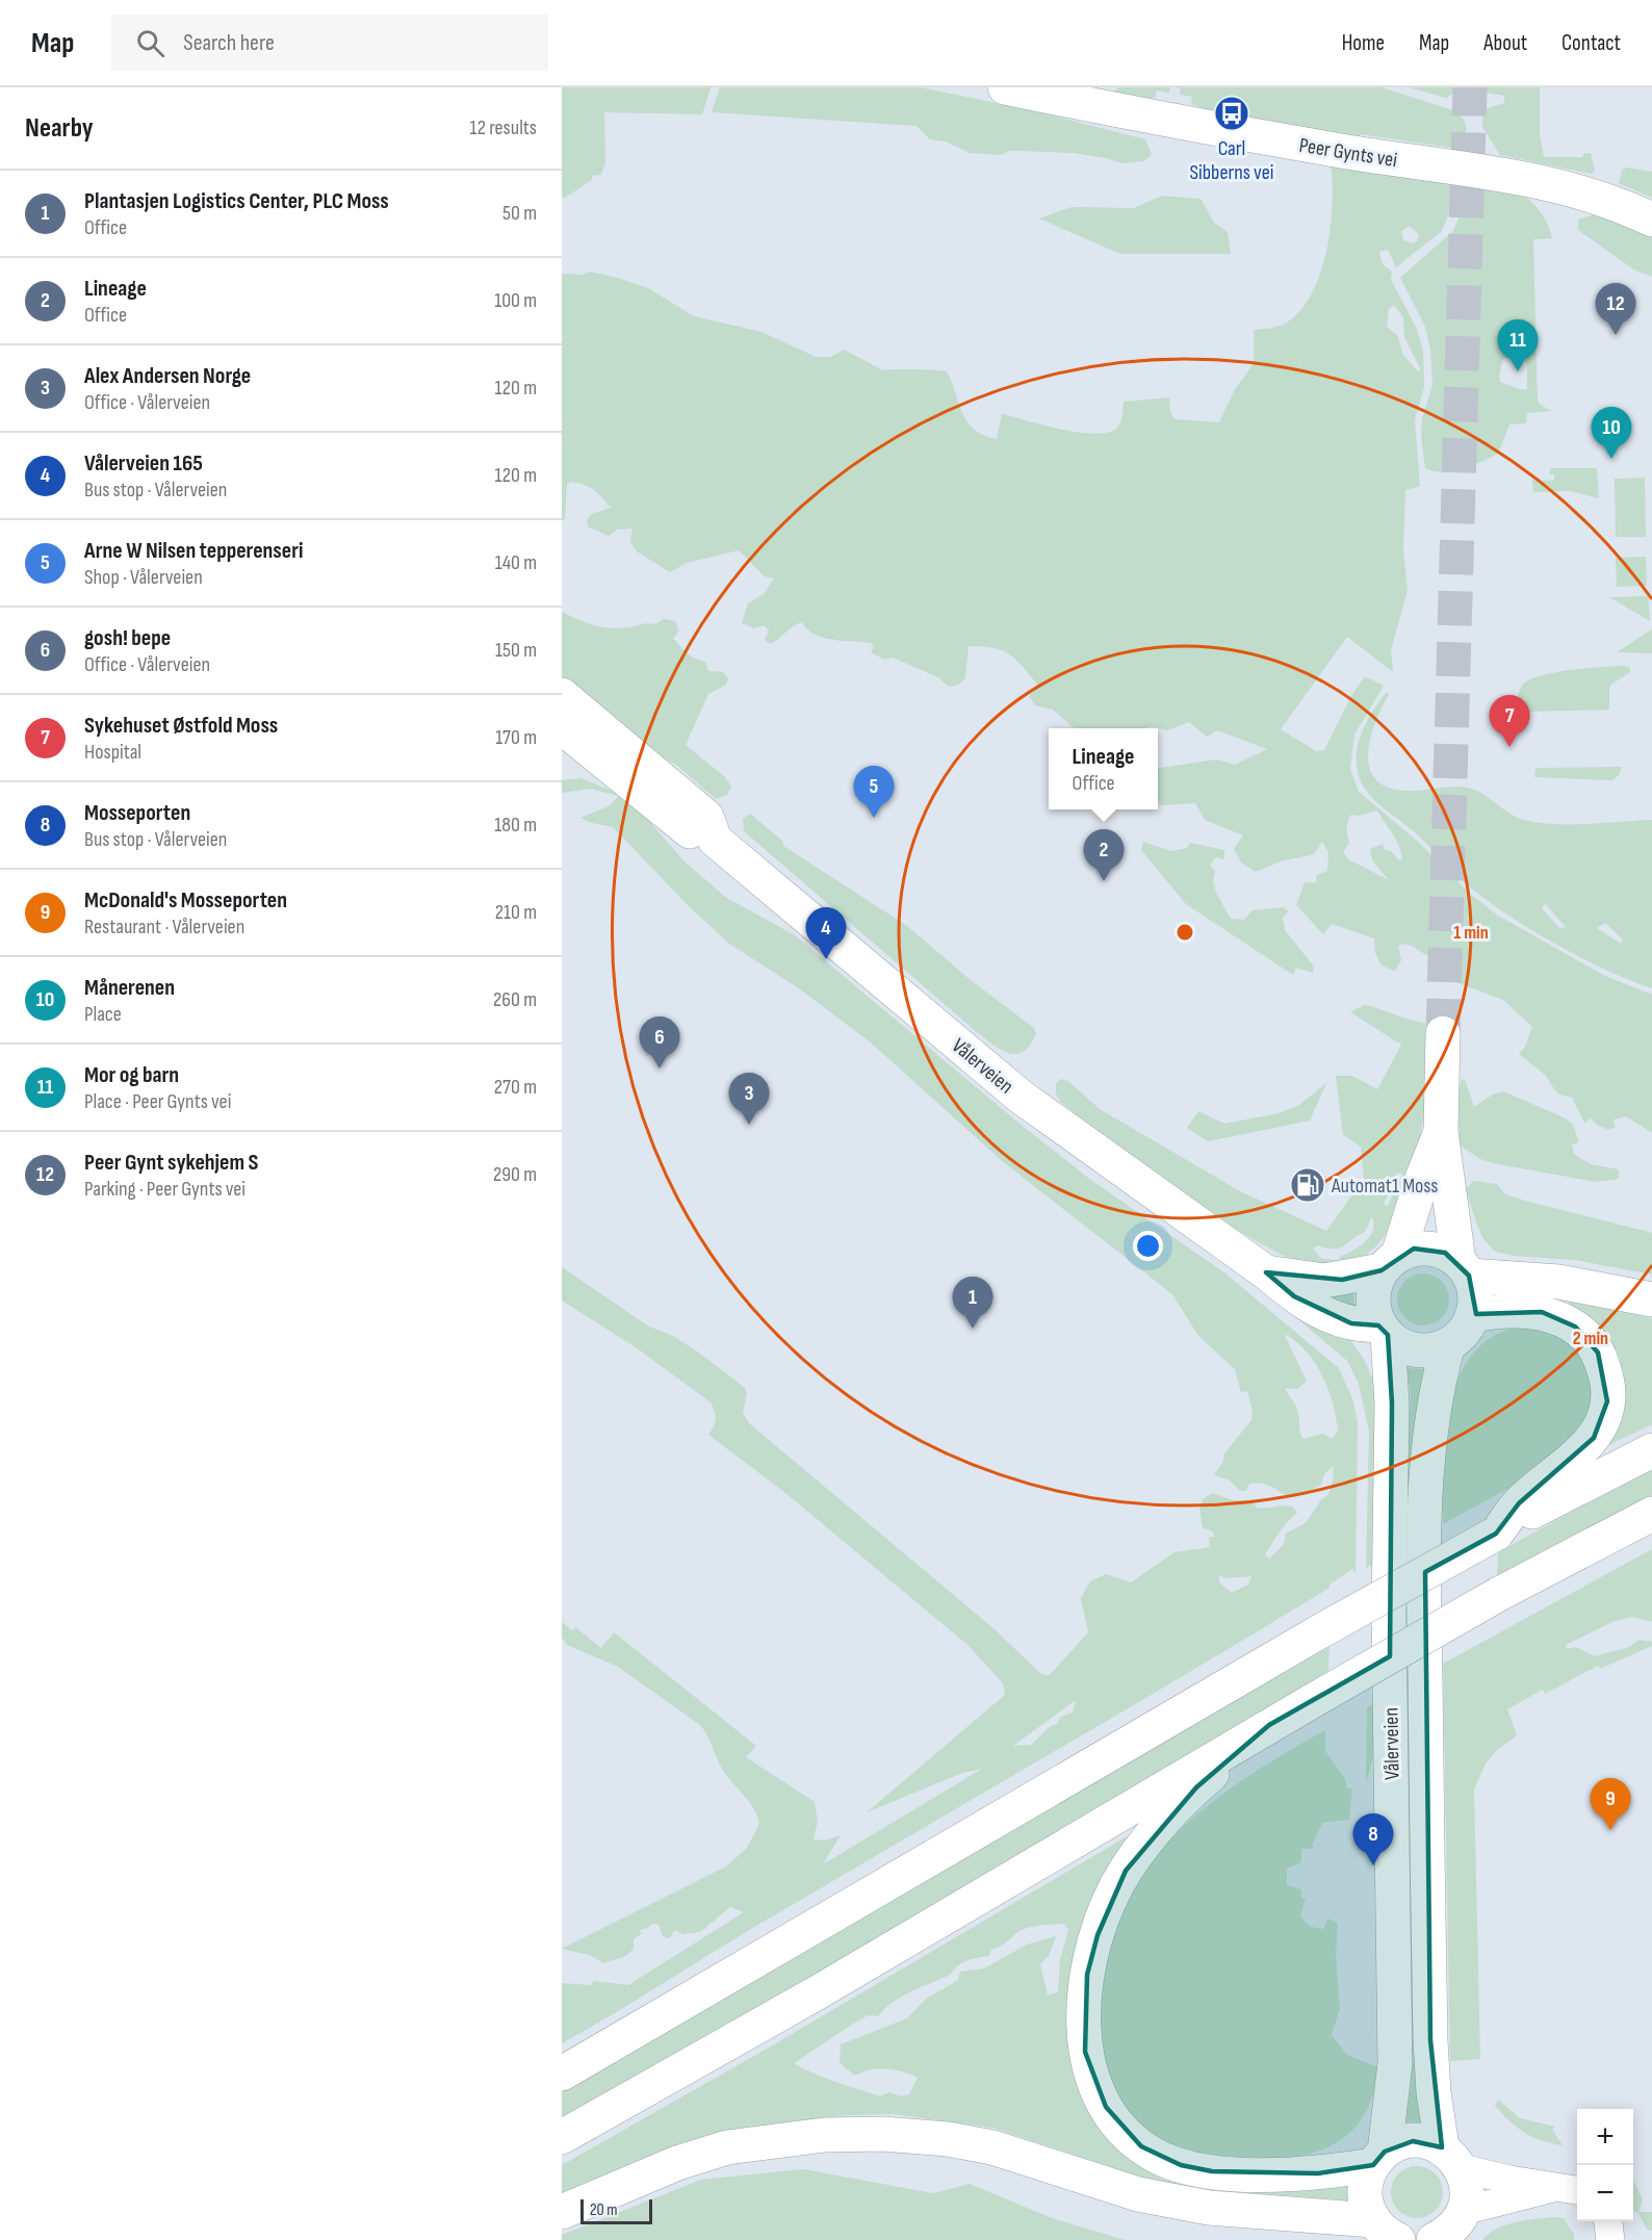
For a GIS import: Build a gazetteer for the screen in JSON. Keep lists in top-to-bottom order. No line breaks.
{"streets":{"main road":["Peer Gynts vei","Vålerveien"]},"places":{"bus stop":["Carl Sibberns vei"],"fuel station":["Automat1 Moss"]},"scale_bar":"20 m","page":{"header":"Map","search":"Search here","nav":["Home","Map","About","Contact"],"heading":["Nearby","12 results"],"list":[{"mark":"1","name":"Plantasjen Logistics Center, PLC Moss","note":"Office","value":"50 m"},{"mark":"2","name":"Lineage","note":"Office","value":"100 m"},{"mark":"3","name":"Alex Andersen Norge","note":"Office · Vålerveien","value":"120 m"},{"mark":"4","name":"Vålerveien 165","note":"Bus stop · Vålerveien","value":"120 m"},{"mark":"5","name":"Arne W Nilsen tepperenseri","note":"Shop · Vålerveien","value":"140 m"},{"mark":"6","name":"gosh! bepe","note":"Office · Vålerveien","value":"150 m"},{"mark":"7","name":"Sykehuset Østfold Moss","note":"Hospital","value":"170 m"},{"mark":"8","name":"Mosseporten","note":"Bus stop · Vålerveien","value":"180 m"},{"mark":"9","name":"McDonald's Mosseporten","note":"Restaurant · Vålerveien","value":"210 m"},{"mark":"10","name":"Månerenen","note":"Place","value":"260 m"},{"mark":"11","name":"Mor og barn","note":"Place · Peer Gynts vei","value":"270 m"},{"mark":"12","name":"Peer Gynt sykehjem S","note":"Parking · Peer Gynts vei","value":"290 m"}],"pins":["12","11","10","7","5","2","4","6","3","1","9","8"],"popup":["Lineage","Office"],"map_buttons":["+","−"],"scale":"20 m"},"rings":["1 min","2 min"]}
